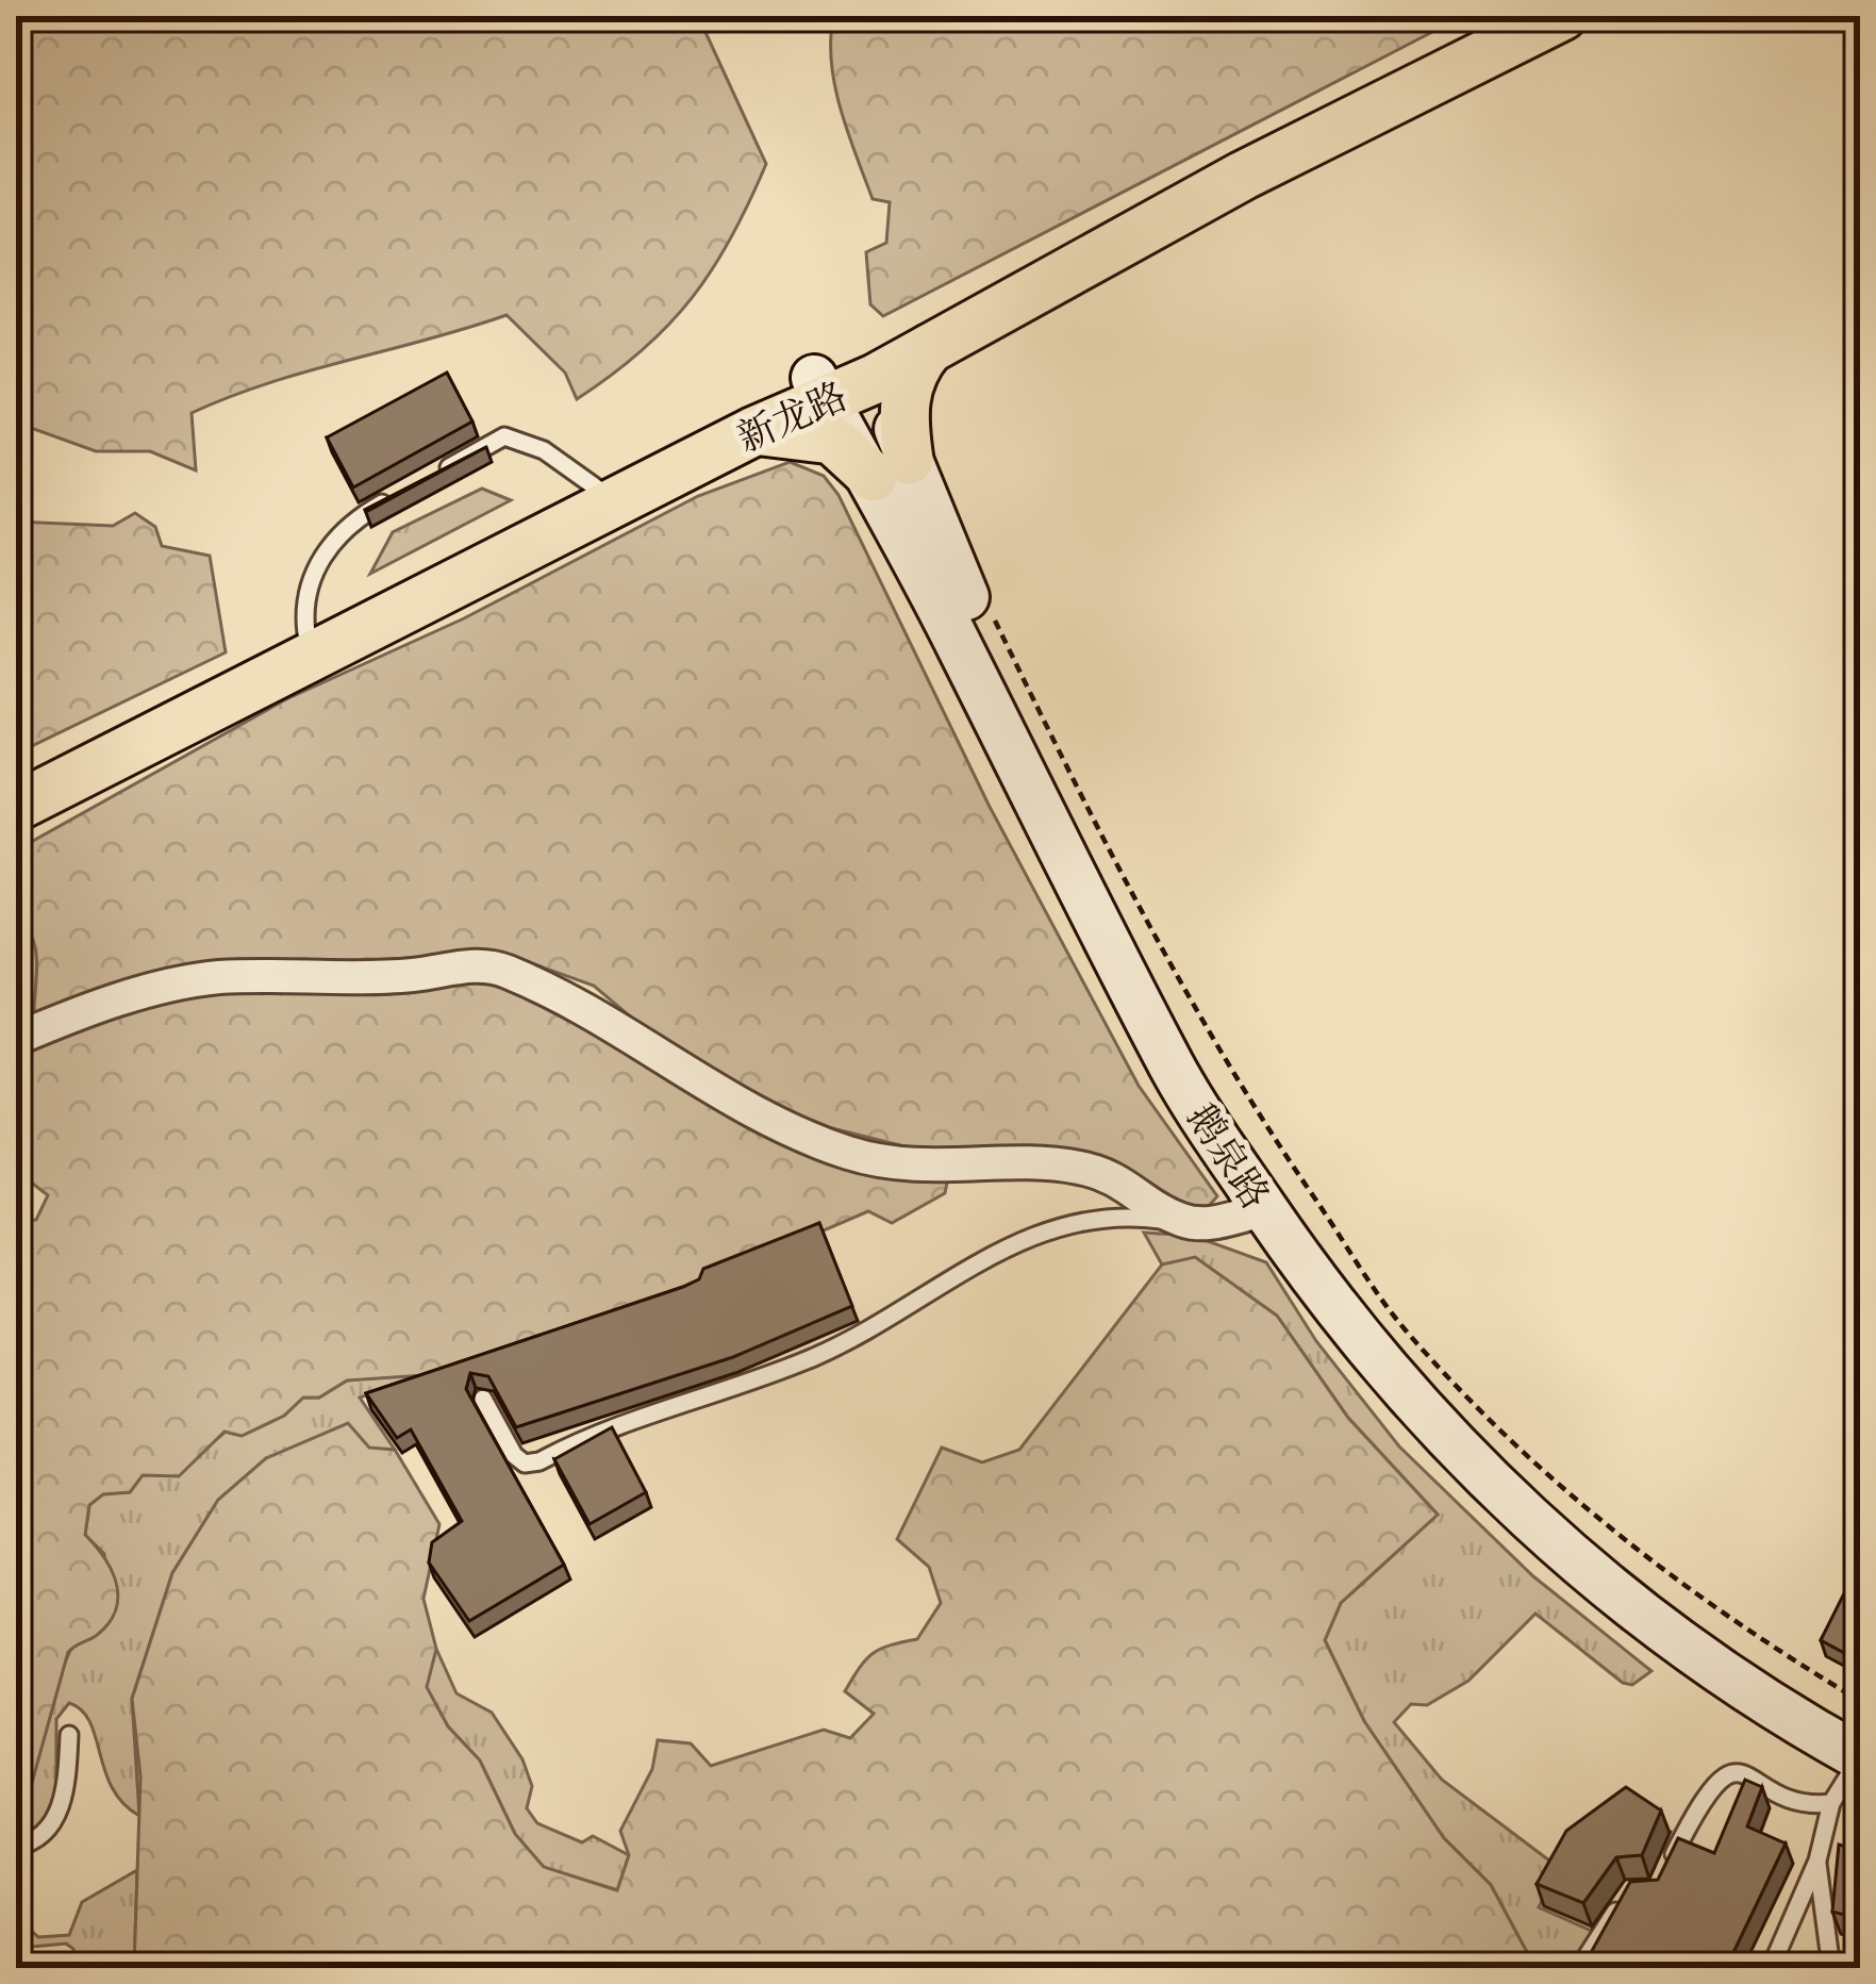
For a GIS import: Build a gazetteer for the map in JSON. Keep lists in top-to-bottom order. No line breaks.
{"streets":{"main road":["新龙路","鹅泉路"]},"crossings":[["新龙路","鹅泉路"]]}
